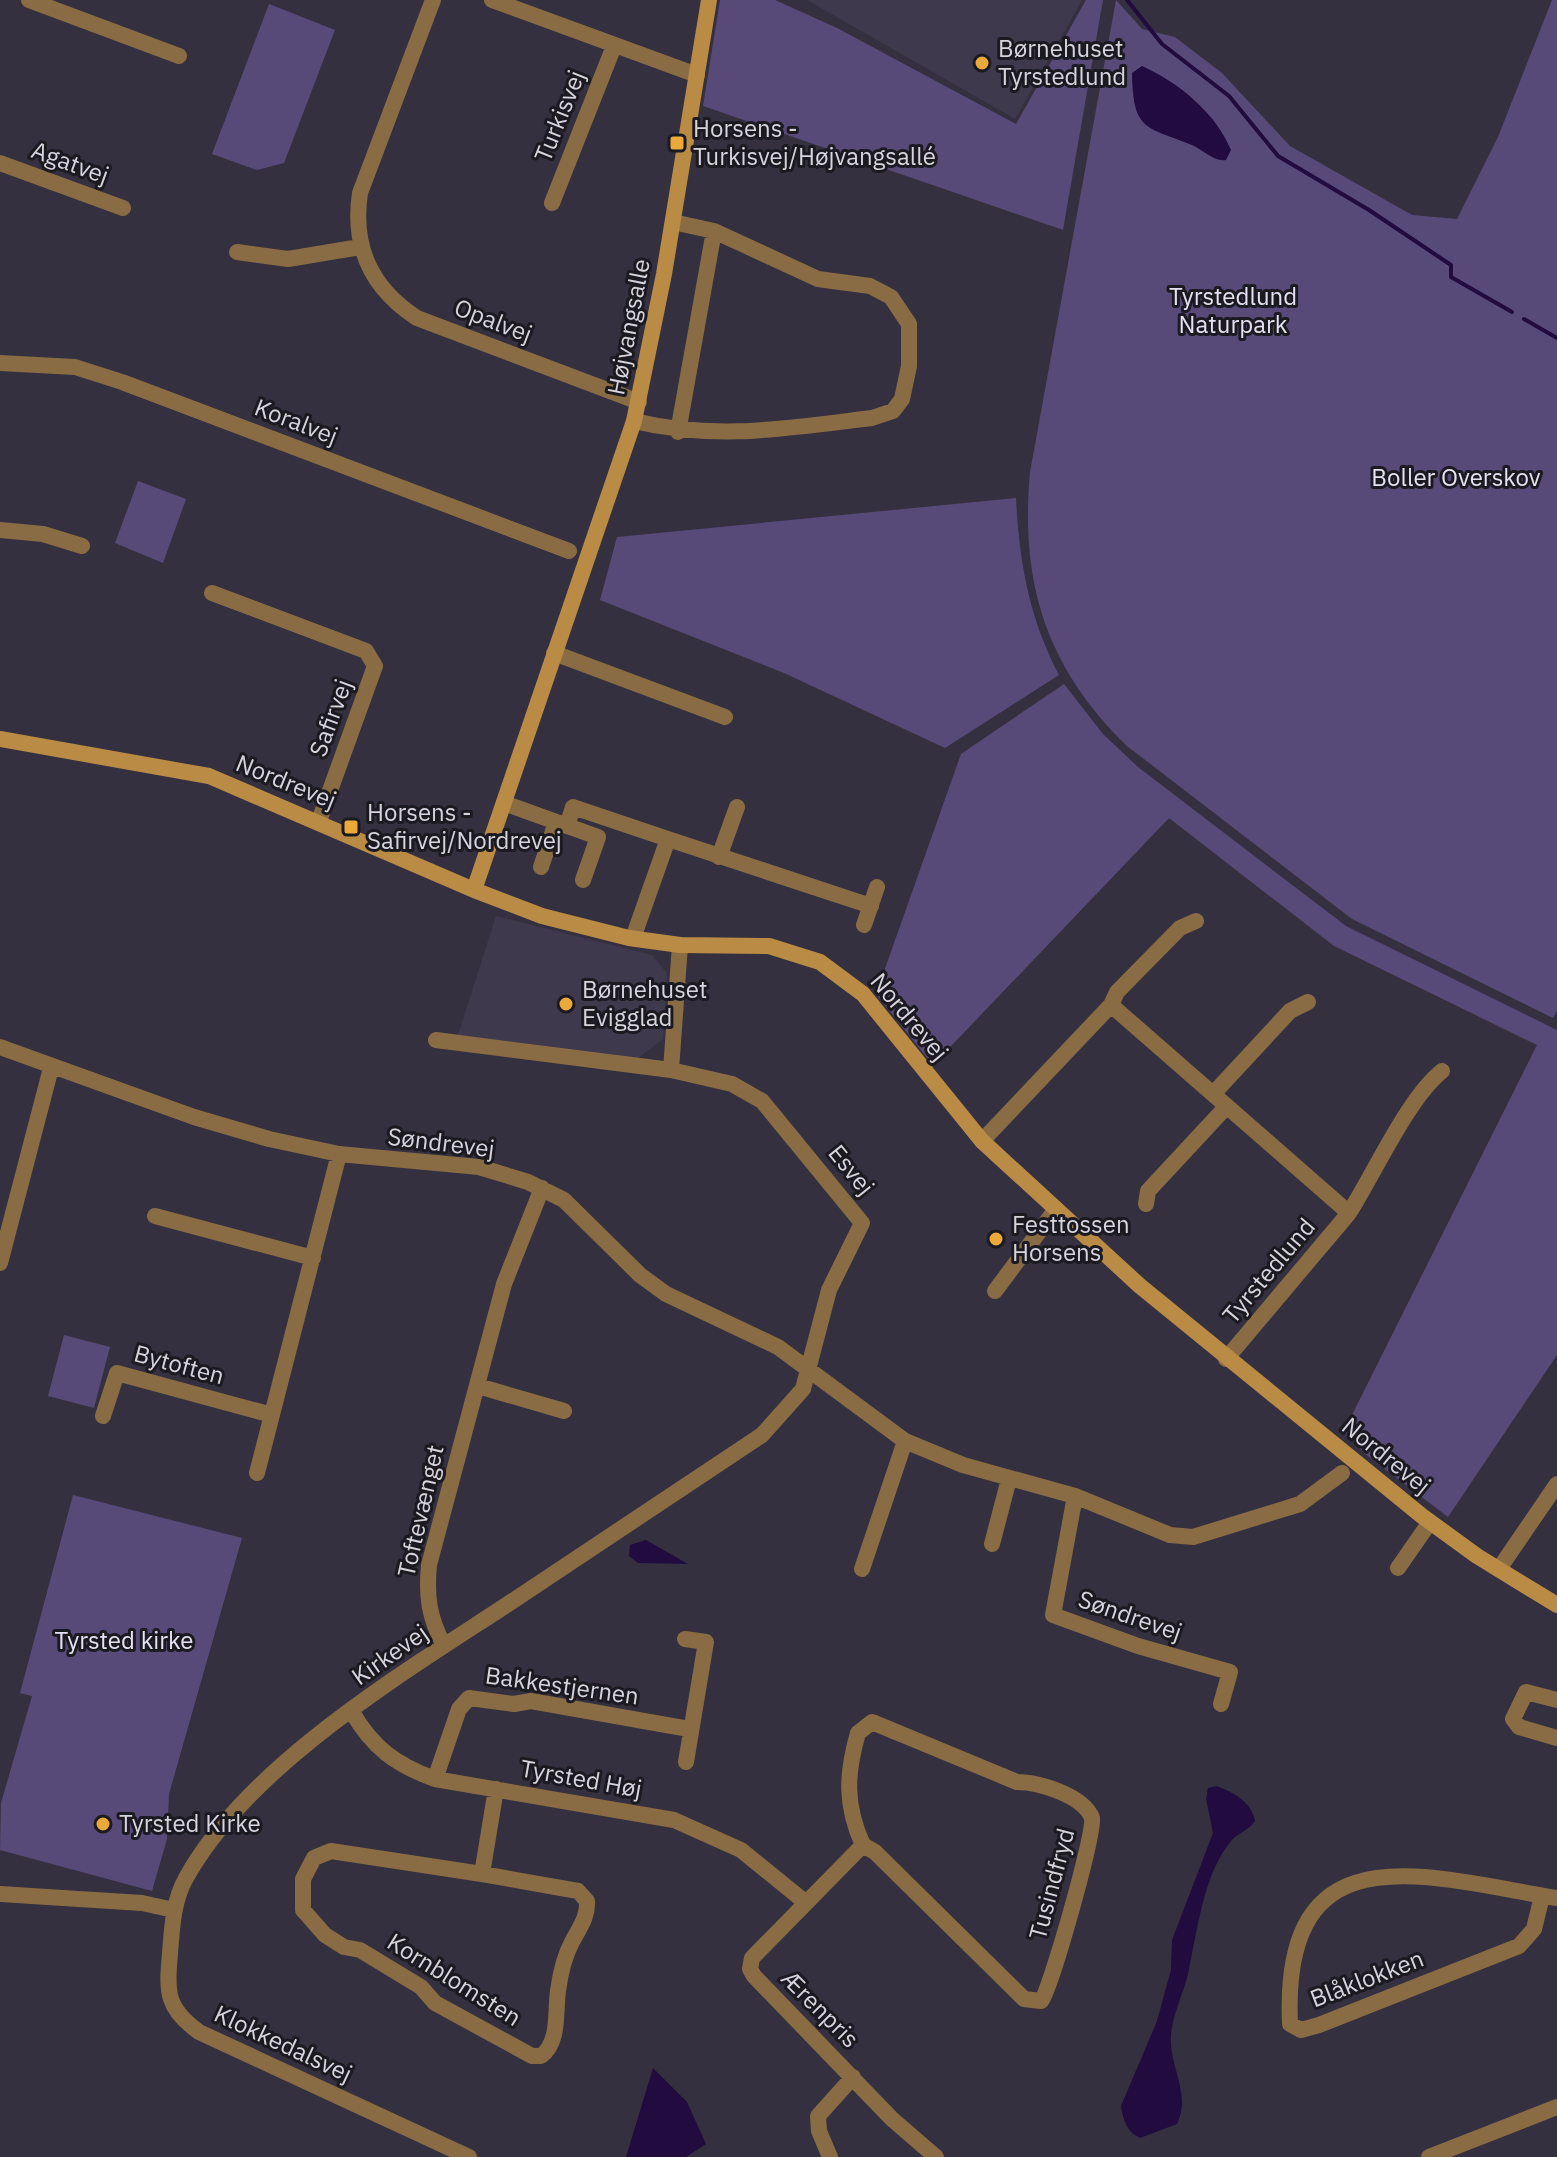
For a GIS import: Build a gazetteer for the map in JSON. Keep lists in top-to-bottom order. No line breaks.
{"streets":{"street":["Turkisvej","Agatvej","Opalvej","Højvangsalle","Koralvej","Safirvej","Nordrevej","Søndrevej","Esvej","Tyrstedlund","Bytoften","Toftevænget","Kirkevej","Bakkestjernen","Tyrsted Høj","Tusindfryd","Blåklokken","Kornblomsten","Ærenpris","Klokkedalsvej"]},"crossings":[["Opalvej","Højvangsalle"],["Højvangsalle","Nordrevej"],["Safirvej","Nordrevej"],["Nordrevej","Tyrstedlund"],["Søndrevej","Esvej"],["Søndrevej","Toftevænget"],["Søndrevej","Kirkevej"],["Esvej","Kirkevej"],["Toftevænget","Kirkevej"],["Kirkevej","Tyrsted Høj"],["Kirkevej","Klokkedalsvej"],["Bakkestjernen","Tyrsted Høj"],["Tyrsted Høj","Ærenpris"]],"parks":["Tyrstedlund Naturpark","Boller Overskov","Tyrsted kirke"],"places":{"other":["Børnehuset Tyrstedlund","Børnehuset Evigglad","Festtossen Horsens","Tyrsted Kirke"],"transit":["Horsens - Turkisvej/Højvangsallé","Horsens - Safirvej/Nordrevej"]}}
